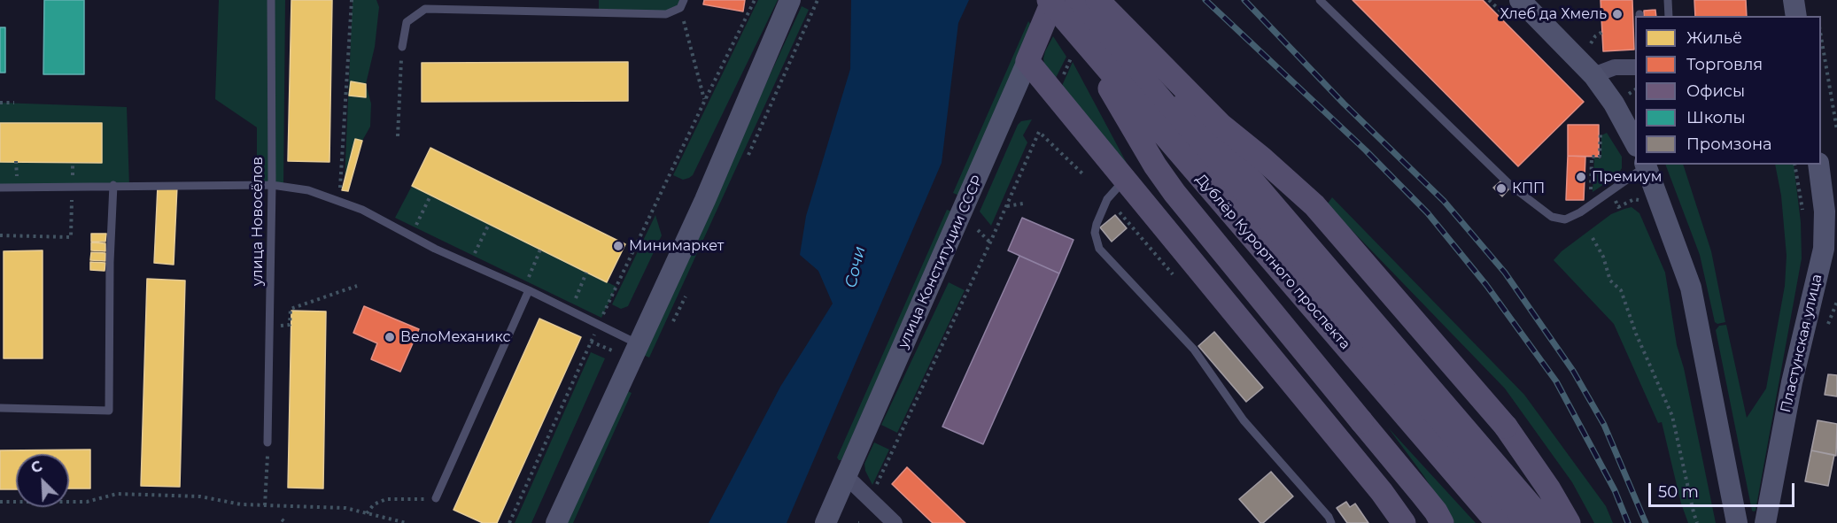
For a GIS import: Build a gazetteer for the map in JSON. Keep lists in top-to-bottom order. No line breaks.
{"streets":{"main road":["улица Конституции СССР","Дублёр Курортного проспекта","Пластунская улица"],"lane":["улица Новосёлов"]},"water":["Сочи"],"places":["Хлеб да Хмель","Премиум","КПП","Минимаркет","ВелоМеханикс"],"legend":["Жильё","Торговля","Офисы","Школы","Промзона"],"scale_bar":"50 m","north":"top left"}
